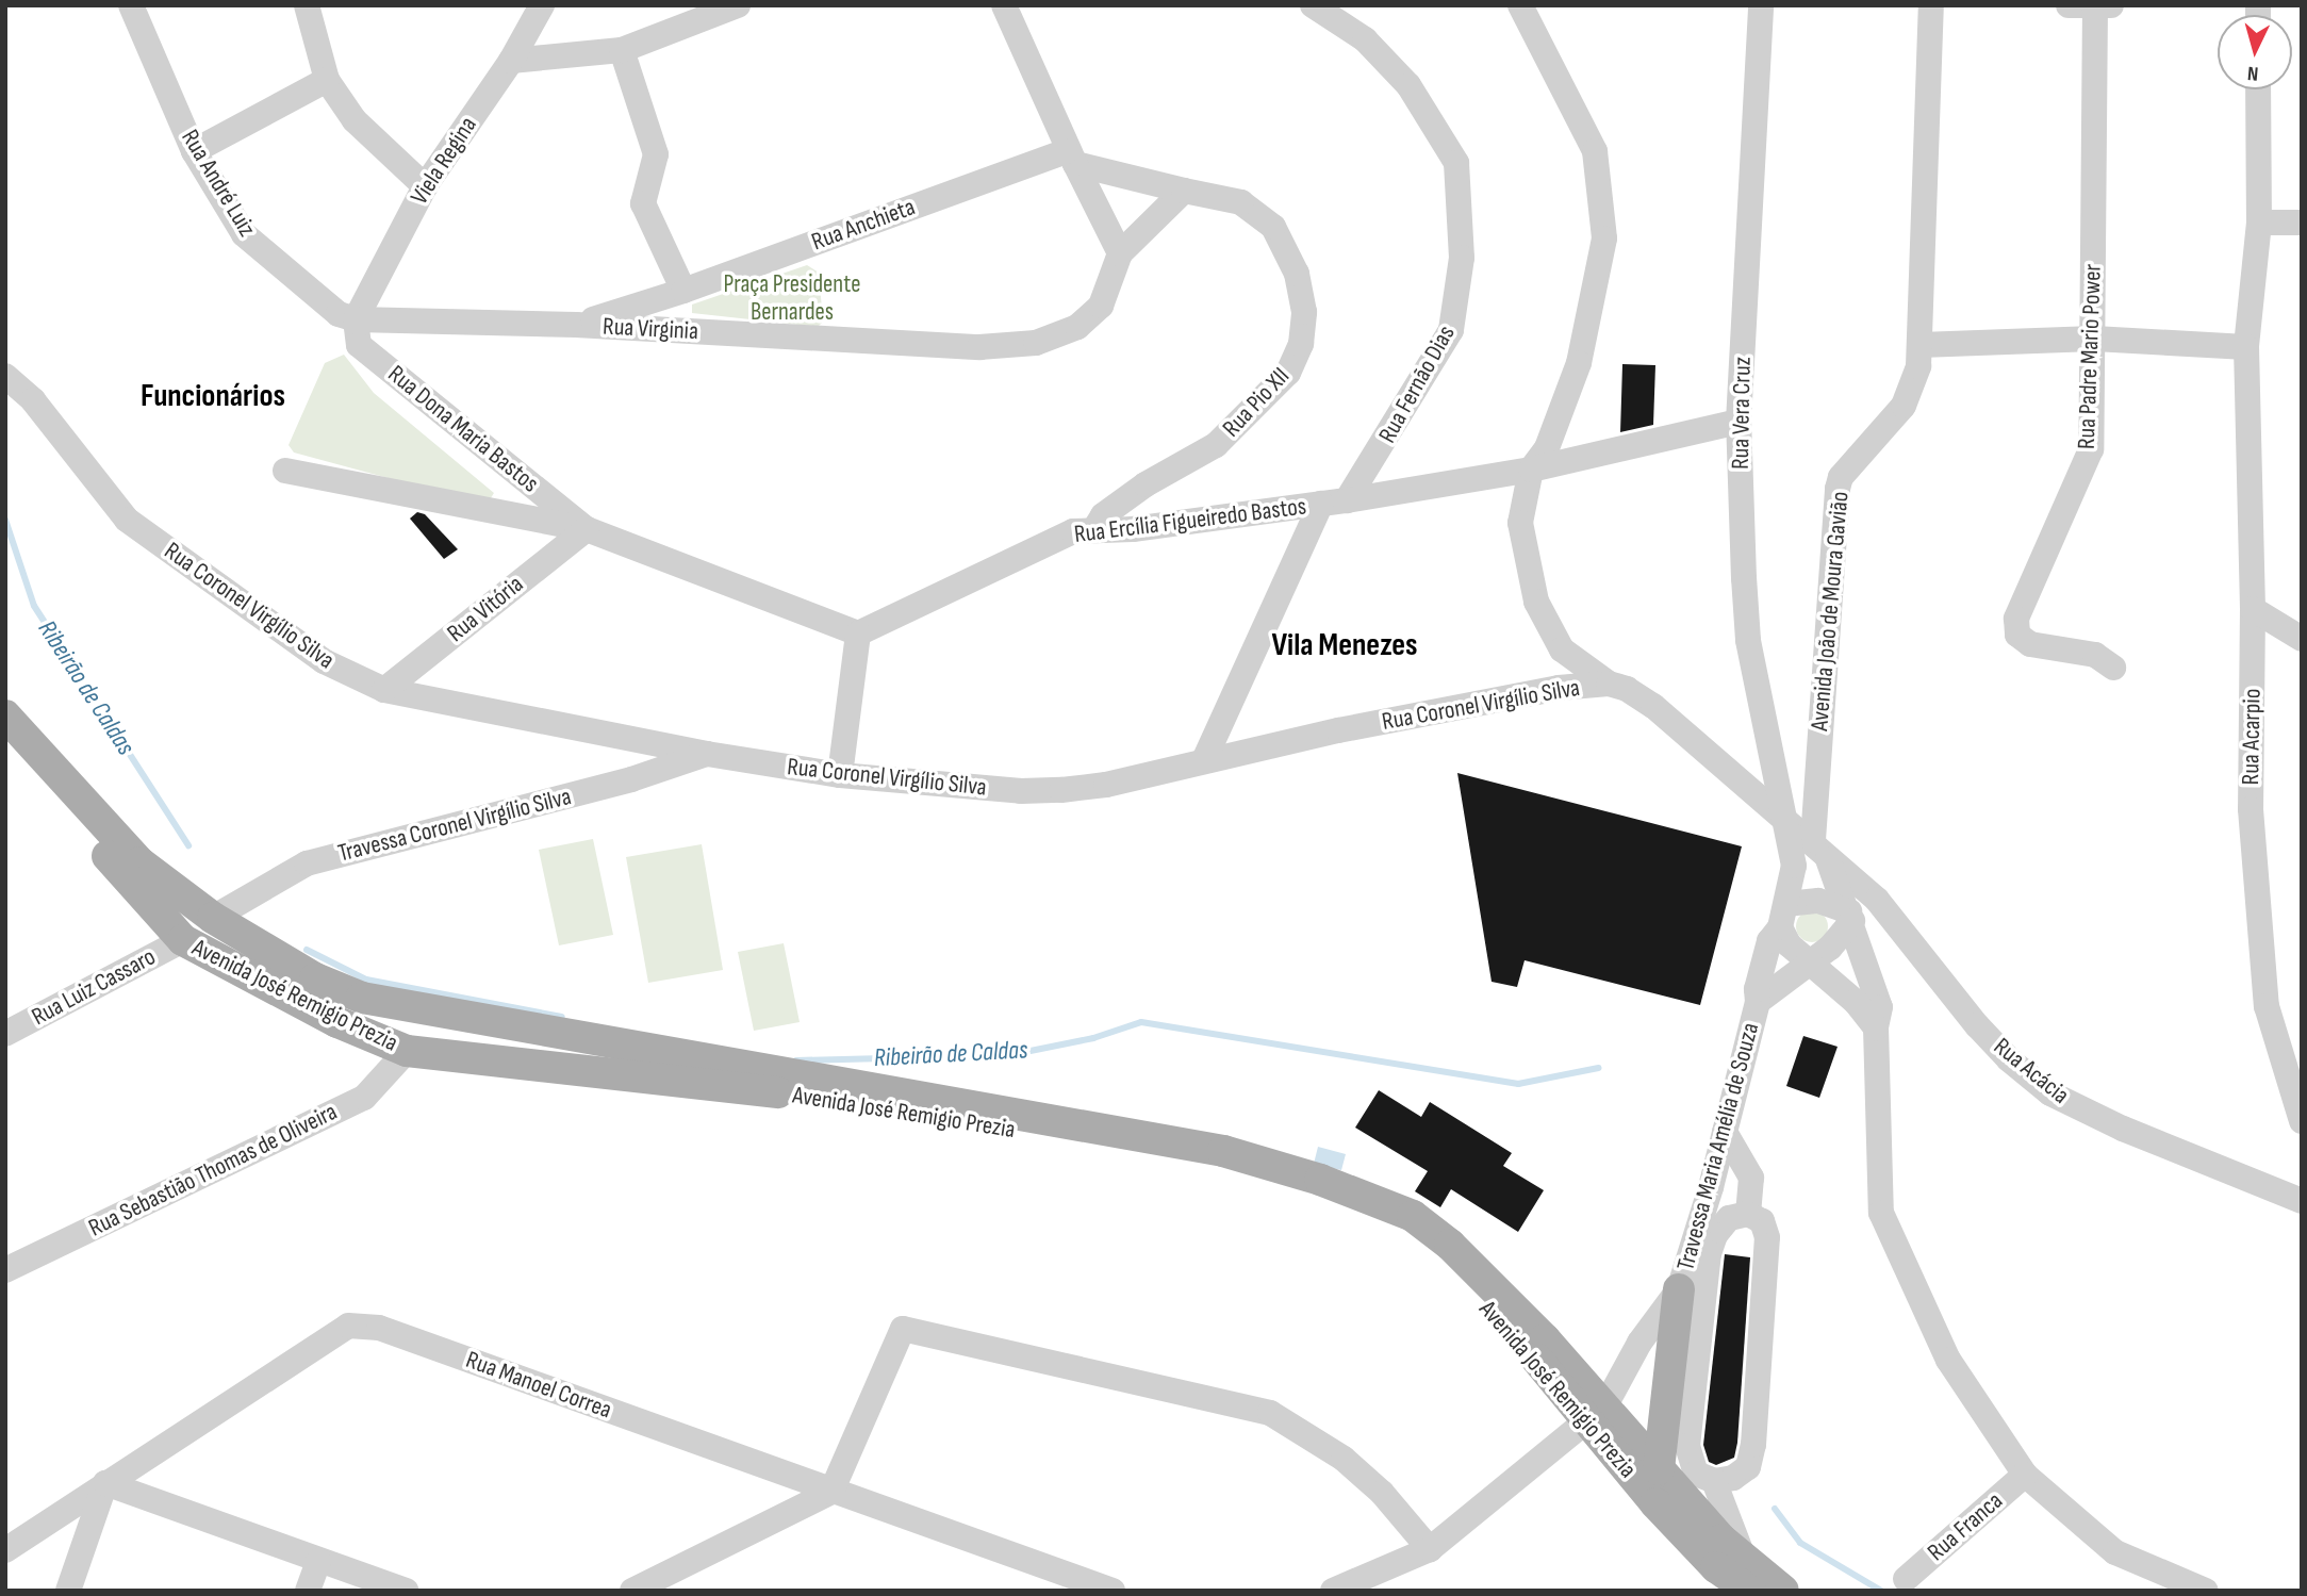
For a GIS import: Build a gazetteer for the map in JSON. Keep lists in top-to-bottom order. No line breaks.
{"streets":{"main road":["Avenida José Remigio Prezia"],"street":["Viela Regina","Rua André Luiz","Rua Anchieta","Rua Virginia","Rua Padre Mario Power","Rua Fernão Dias","Rua Pio XII","Rua Vera Cruz","Rua Dona Maria Bastos","Rua Ercília Figueiredo Bastos","Rua Coronel Virgílio Silva","Rua Vitória","Avenida João de Moura Gavião","Rua Acarpio","Travessa Coronel Virgílio Silva","Rua Luiz Cassaro","Rua Acácia","Travessa Maria Amélia de Souza","Rua Sebastião Thomas de Oliveira","Rua Manoel Correa","Rua Franca"]},"crossings":[["Viela Regina","Rua André Luiz"],["Viela Regina","Rua Virginia"],["Viela Regina","Rua Dona Maria Bastos"],["Rua André Luiz","Rua Virginia"],["Rua André Luiz","Rua Dona Maria Bastos"],["Rua Anchieta","Rua Virginia"],["Rua Anchieta","Rua Pio XII"],["Rua Virginia","Rua Dona Maria Bastos"],["Rua Fernão Dias","Rua Ercília Figueiredo Bastos"],["Rua Fernão Dias","Rua Coronel Virgílio Silva"],["Rua Pio XII","Rua Ercília Figueiredo Bastos"],["Rua Vera Cruz","Rua Ercília Figueiredo Bastos"],["Rua Vera Cruz","Rua Coronel Virgílio Silva"],["Rua Vera Cruz","Travessa Maria Amélia de Souza"],["Rua Dona Maria Bastos","Rua Vitória"],["Rua Coronel Virgílio Silva","Rua Vitória"],["Rua Coronel Virgílio Silva","Avenida João de Moura Gavião"],["Rua Coronel Virgílio Silva","Travessa Coronel Virgílio Silva"],["Rua Coronel Virgílio Silva","Rua Acácia"],["Avenida João de Moura Gavião","Rua Acácia"],["Travessa Coronel Virgílio Silva","Avenida José Remigio Prezia"],["Rua Luiz Cassaro","Avenida José Remigio Prezia"],["Avenida José Remigio Prezia","Travessa Maria Amélia de Souza"],["Avenida José Remigio Prezia","Rua Sebastião Thomas de Oliveira"]],"districts":["Funcionários","Vila Menezes"],"water":["Ribeirão de Caldas"],"parks":["Praça Presidente Bernardes"],"north":"bottom"}
